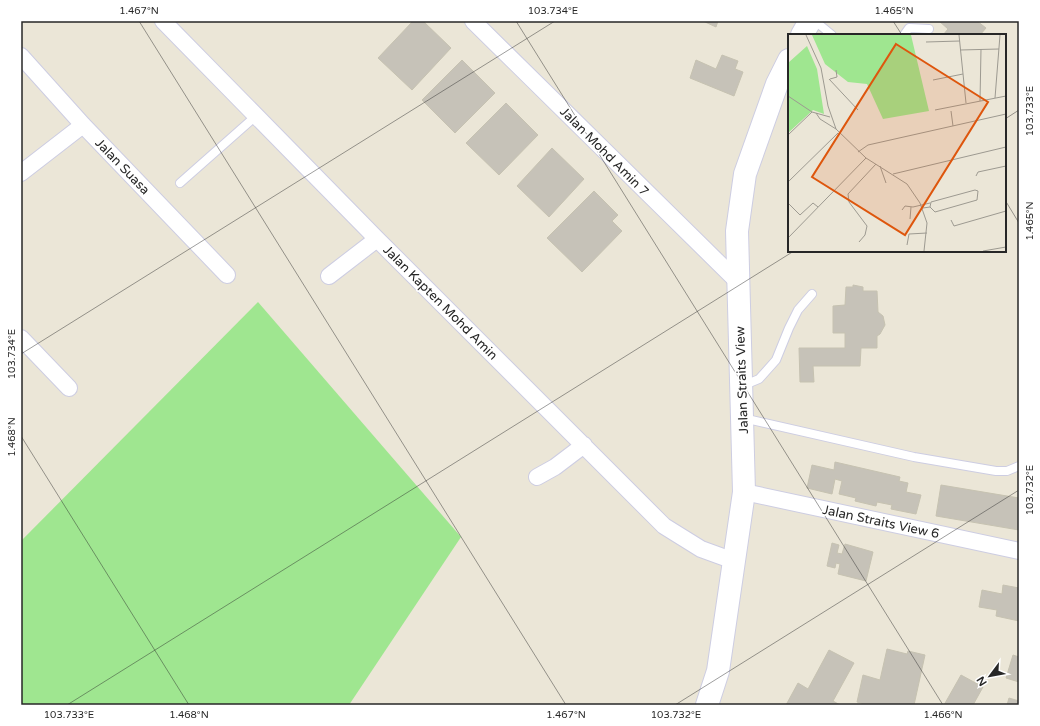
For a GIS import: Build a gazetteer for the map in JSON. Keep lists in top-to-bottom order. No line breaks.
{"streets":{"street":["Jalan Mohd Amin 7","Jalan Suasa","Jalan Kapten Mohd Amin","Jalan Straits View","Jalan Straits View 6"]},"crossings":[["Jalan Mohd Amin 7","Jalan Straits View"],["Jalan Kapten Mohd Amin","Jalan Straits View"],["Jalan Straits View","Jalan Straits View 6"]],"north":"bottom left","coordinates":["1.467°N","103.734°E","1.465°N","103.733°E","1.468°N","103.732°E","1.466°N"]}
